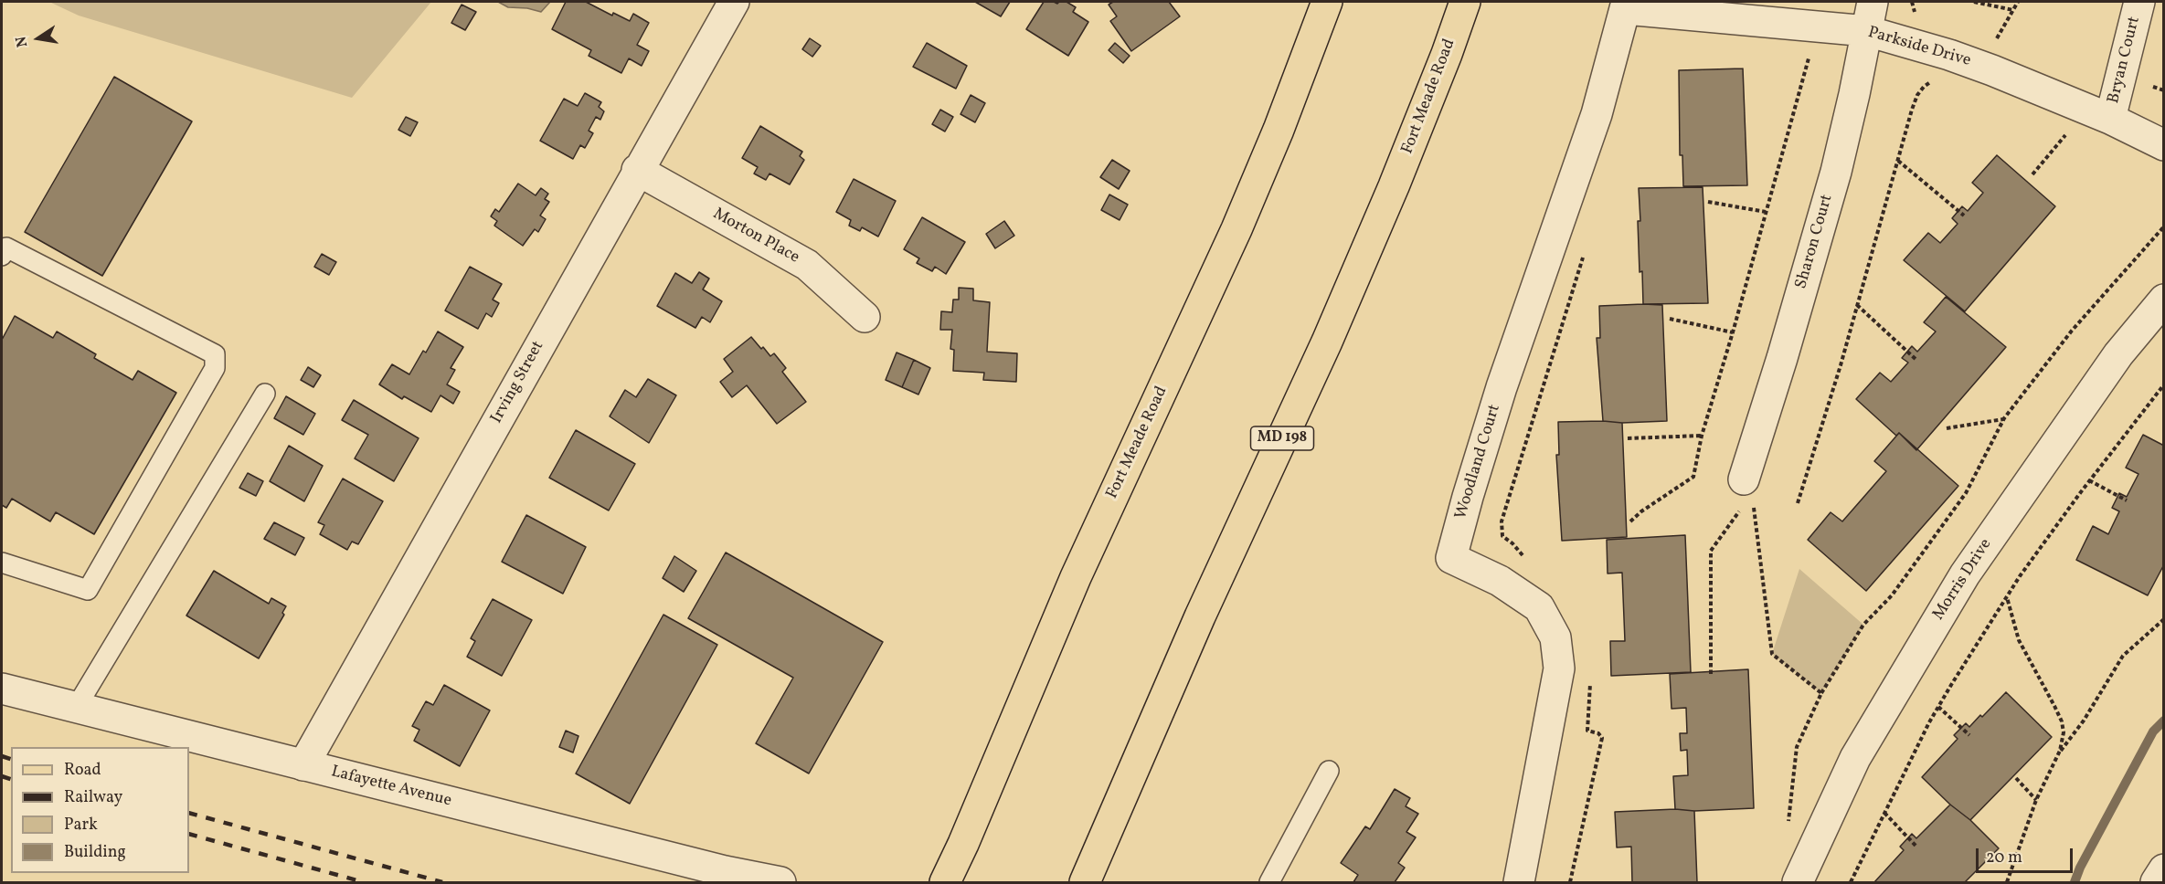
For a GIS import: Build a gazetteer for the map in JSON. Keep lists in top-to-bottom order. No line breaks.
{"streets":{"main road":["Fort Meade Road","MD 198"],"street":["Parkside Drive","Bryan Court","Morton Place","Sharon Court","Irving Street","Woodland Court","Morris Drive","Lafayette Avenue"]},"crossings":[["Parkside Drive","Bryan Court"],["Parkside Drive","Sharon Court"],["Parkside Drive","Woodland Court"],["Morton Place","Irving Street"],["Irving Street","Lafayette Avenue"]],"legend":["Road","Railway","Park","Building"],"scale_bar":"20 m","north":"left"}
